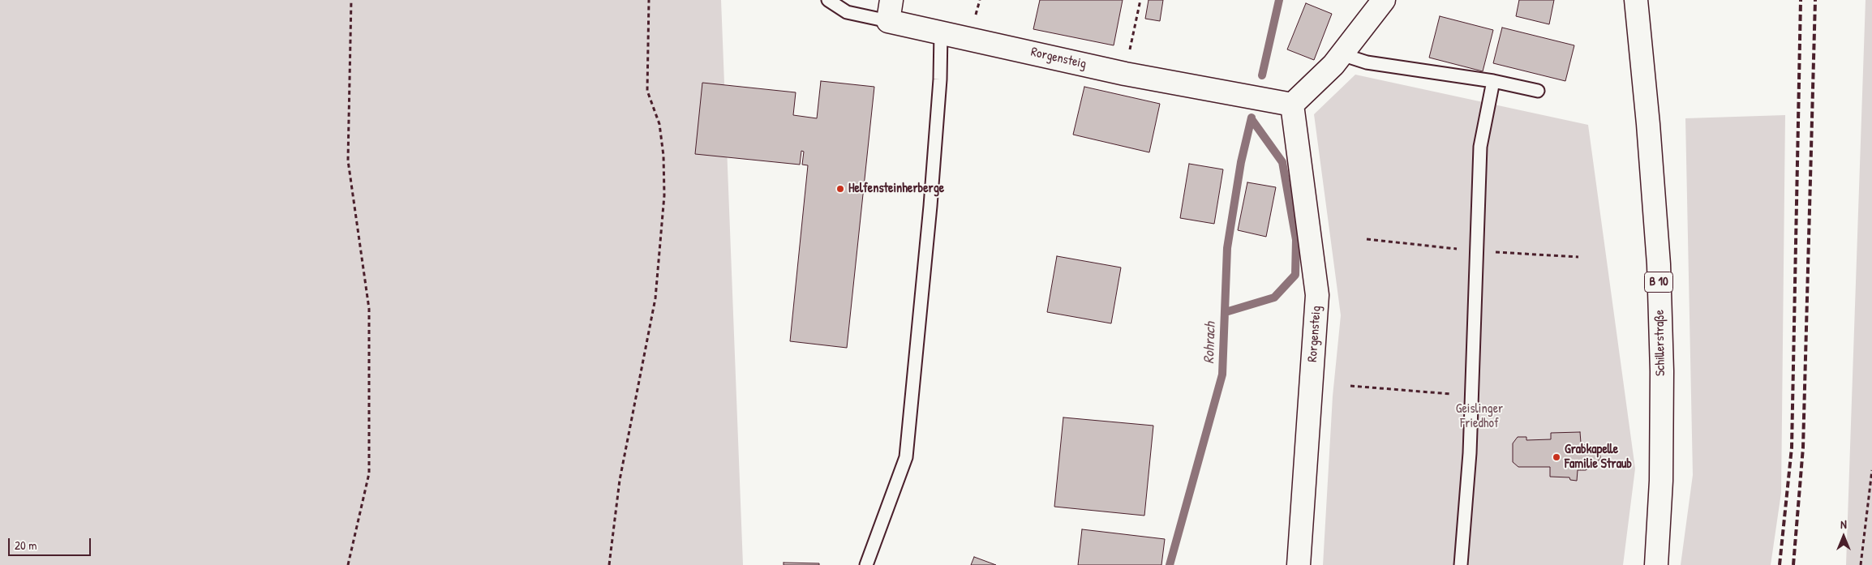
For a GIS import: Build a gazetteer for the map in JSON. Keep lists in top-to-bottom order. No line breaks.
{"streets":{"street":["Rorgensteig","B 10","Schillerstraße"]},"water":["Rohrach"],"parks":["Geislinger Friedhof"],"places":["Helfensteinherberge","Grabkapelle Familie Straub"],"scale_bar":"20 m","north":"top"}
